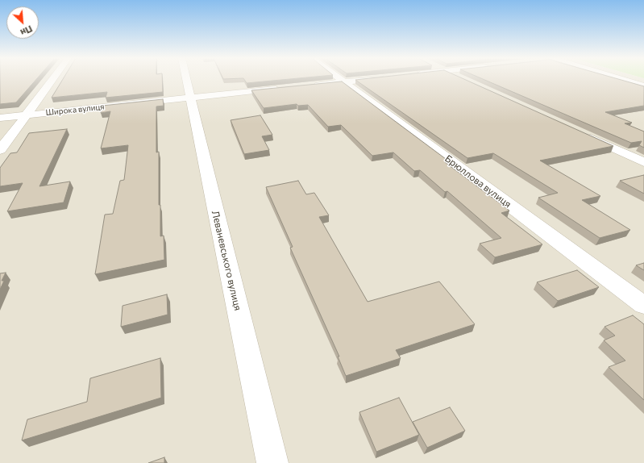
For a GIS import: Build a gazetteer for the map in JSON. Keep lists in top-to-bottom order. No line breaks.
{"streets":{"street":["Широка вулиця","Брюллова вулиця","Леваневського вулиця"]},"crossings":[["Широка вулиця","Леваневського вулиця"]],"north":"bottom right"}
